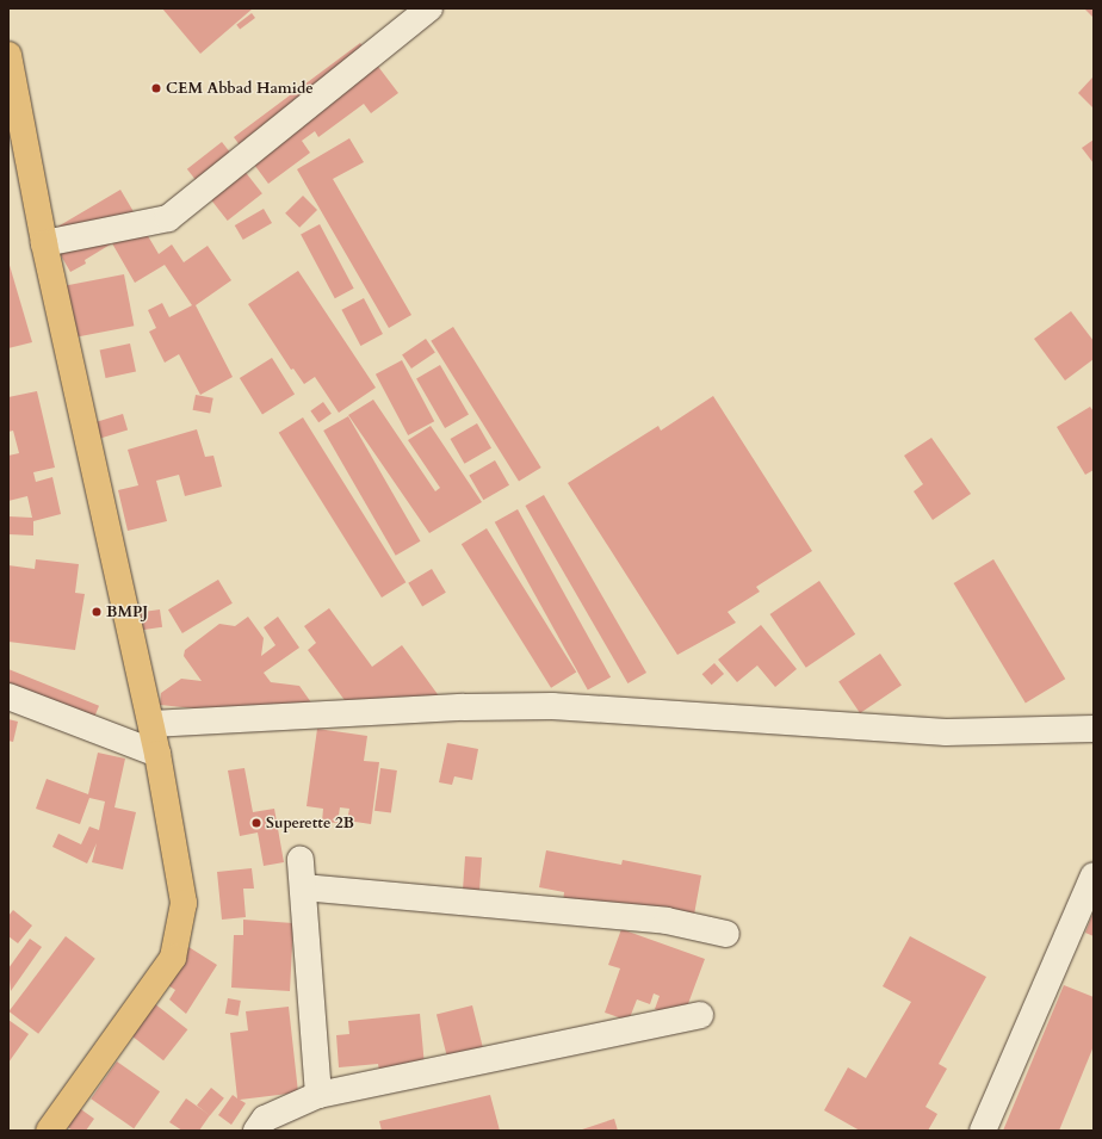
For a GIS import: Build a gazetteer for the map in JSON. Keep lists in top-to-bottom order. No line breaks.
{"places":["CEM Abbad Hamide","BMPJ","Superette 2B"]}
